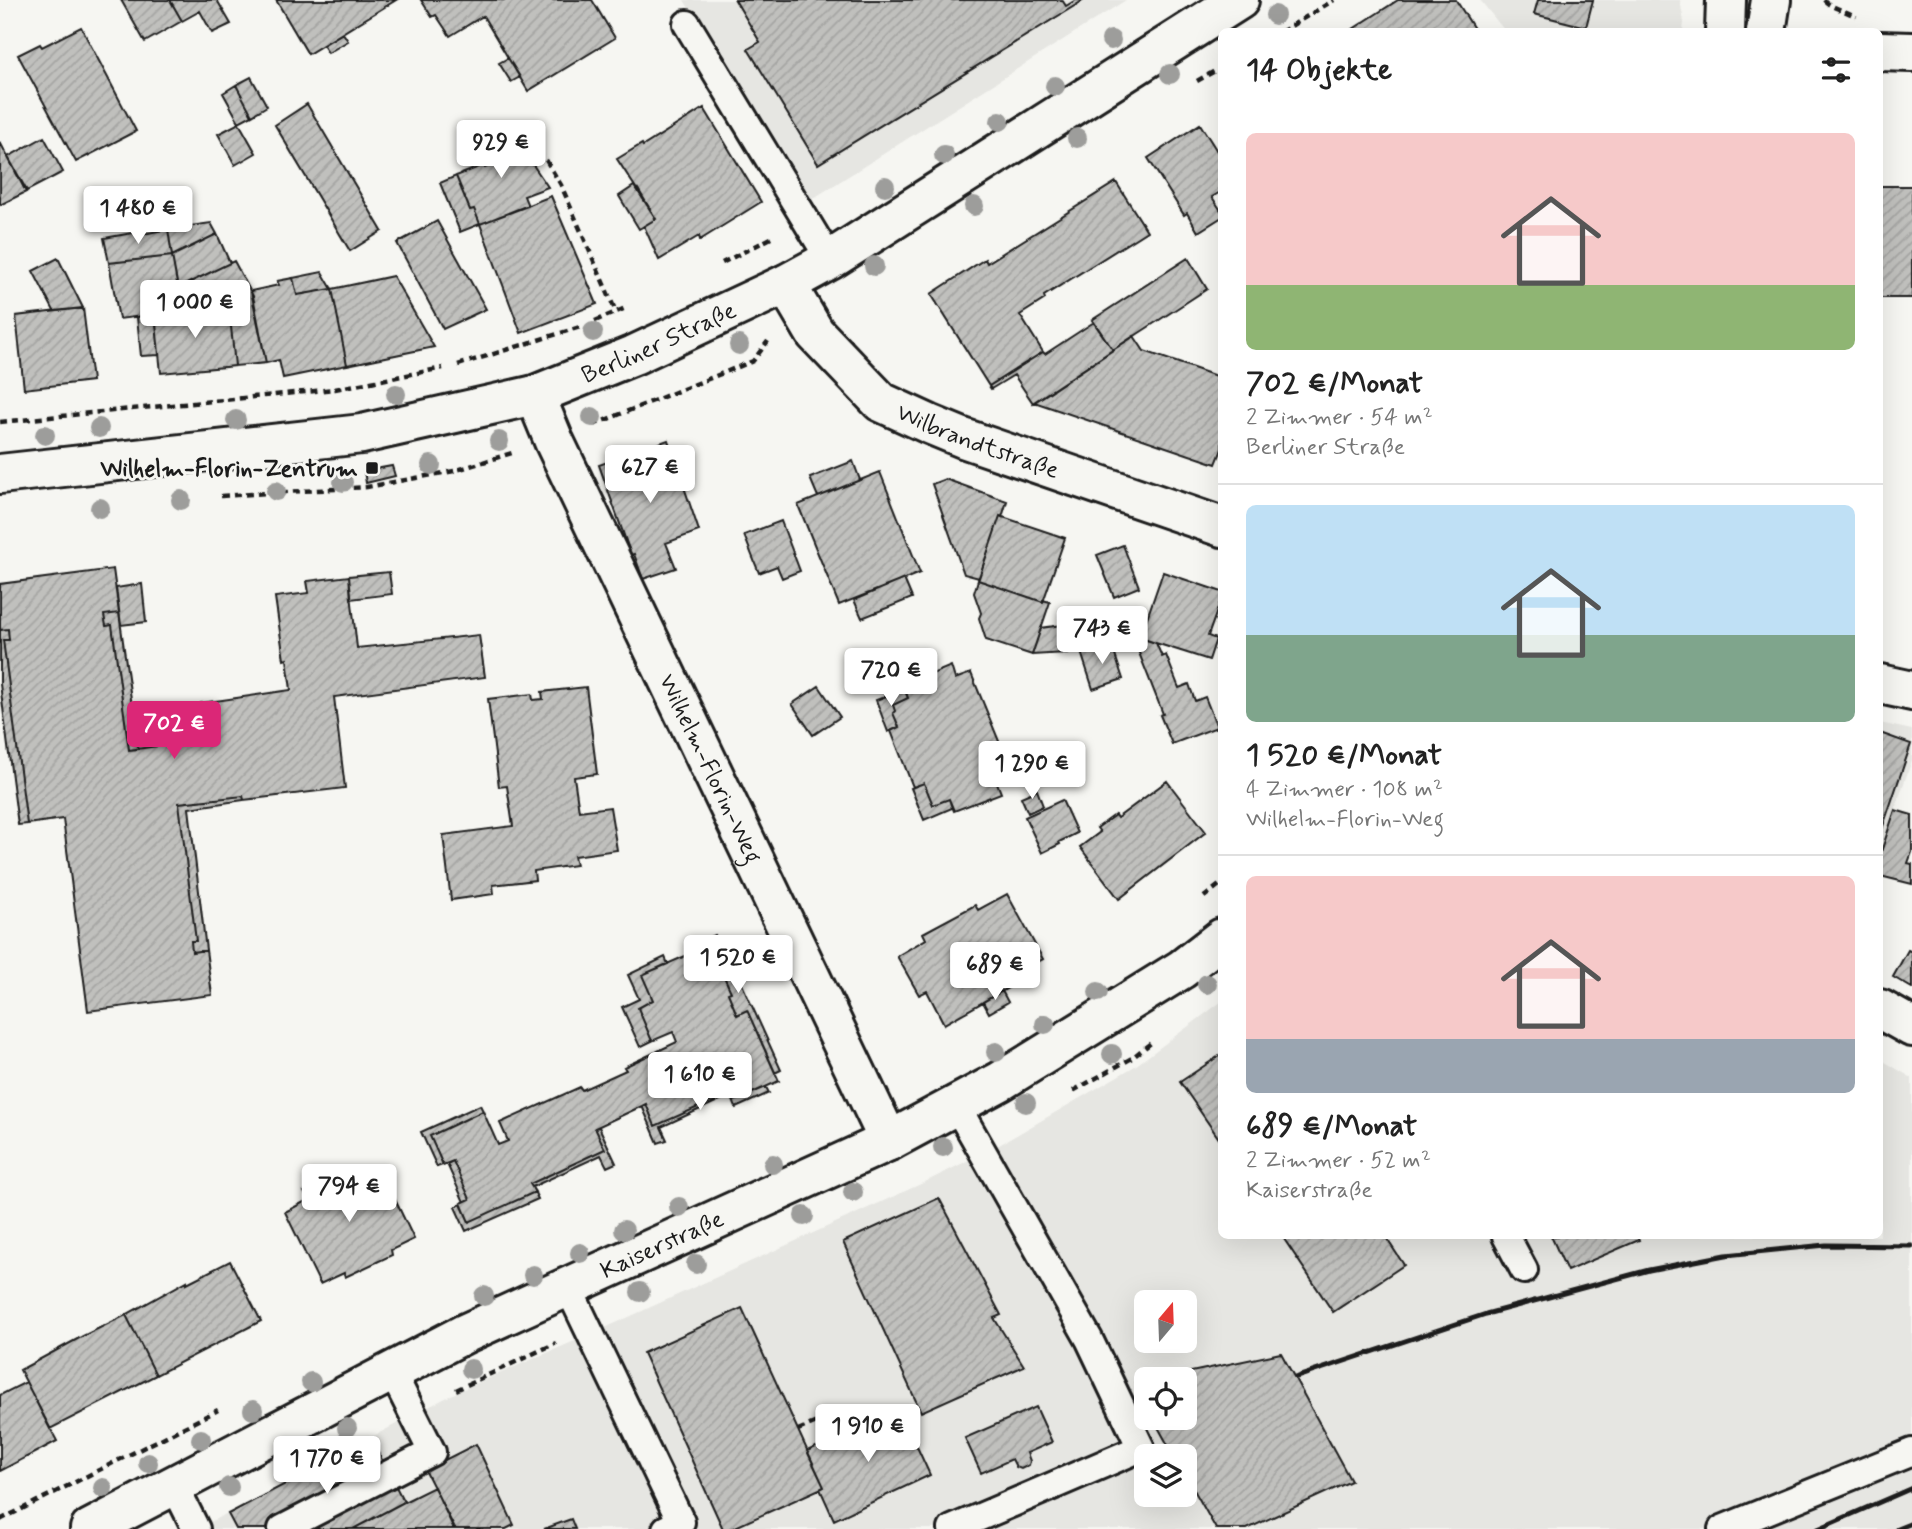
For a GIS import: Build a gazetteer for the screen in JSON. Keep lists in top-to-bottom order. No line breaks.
{"streets":{"street":["Berliner Straße","Wilbrandtstraße","Wilhelm-Florin-Weg","Kaiserstraße"]},"crossings":[["Berliner Straße","Wilbrandtstraße"],["Berliner Straße","Wilhelm-Florin-Weg"],["Wilhelm-Florin-Weg","Kaiserstraße"]],"places":{"transit":["Wilhelm-Florin-Zentrum"]},"north":"top","page":{"heading":"14 Objekte","list":[{"name":"702 €/Monat","note":"2 Zimmer · 54 m² · Berliner Straße"},{"name":"1 520 €/Monat","note":"4 Zimmer · 108 m² · Wilhelm-Florin-Weg"},{"name":"689 €/Monat","note":"2 Zimmer · 52 m² · Kaiserstraße"}],"price":["929 €","1 480 €","1 000 €","627 €","743 €","720 €","702 €","1 290 €","1 520 €","689 €","1 610 €","794 €","1 910 €","1 770 €"]}}
